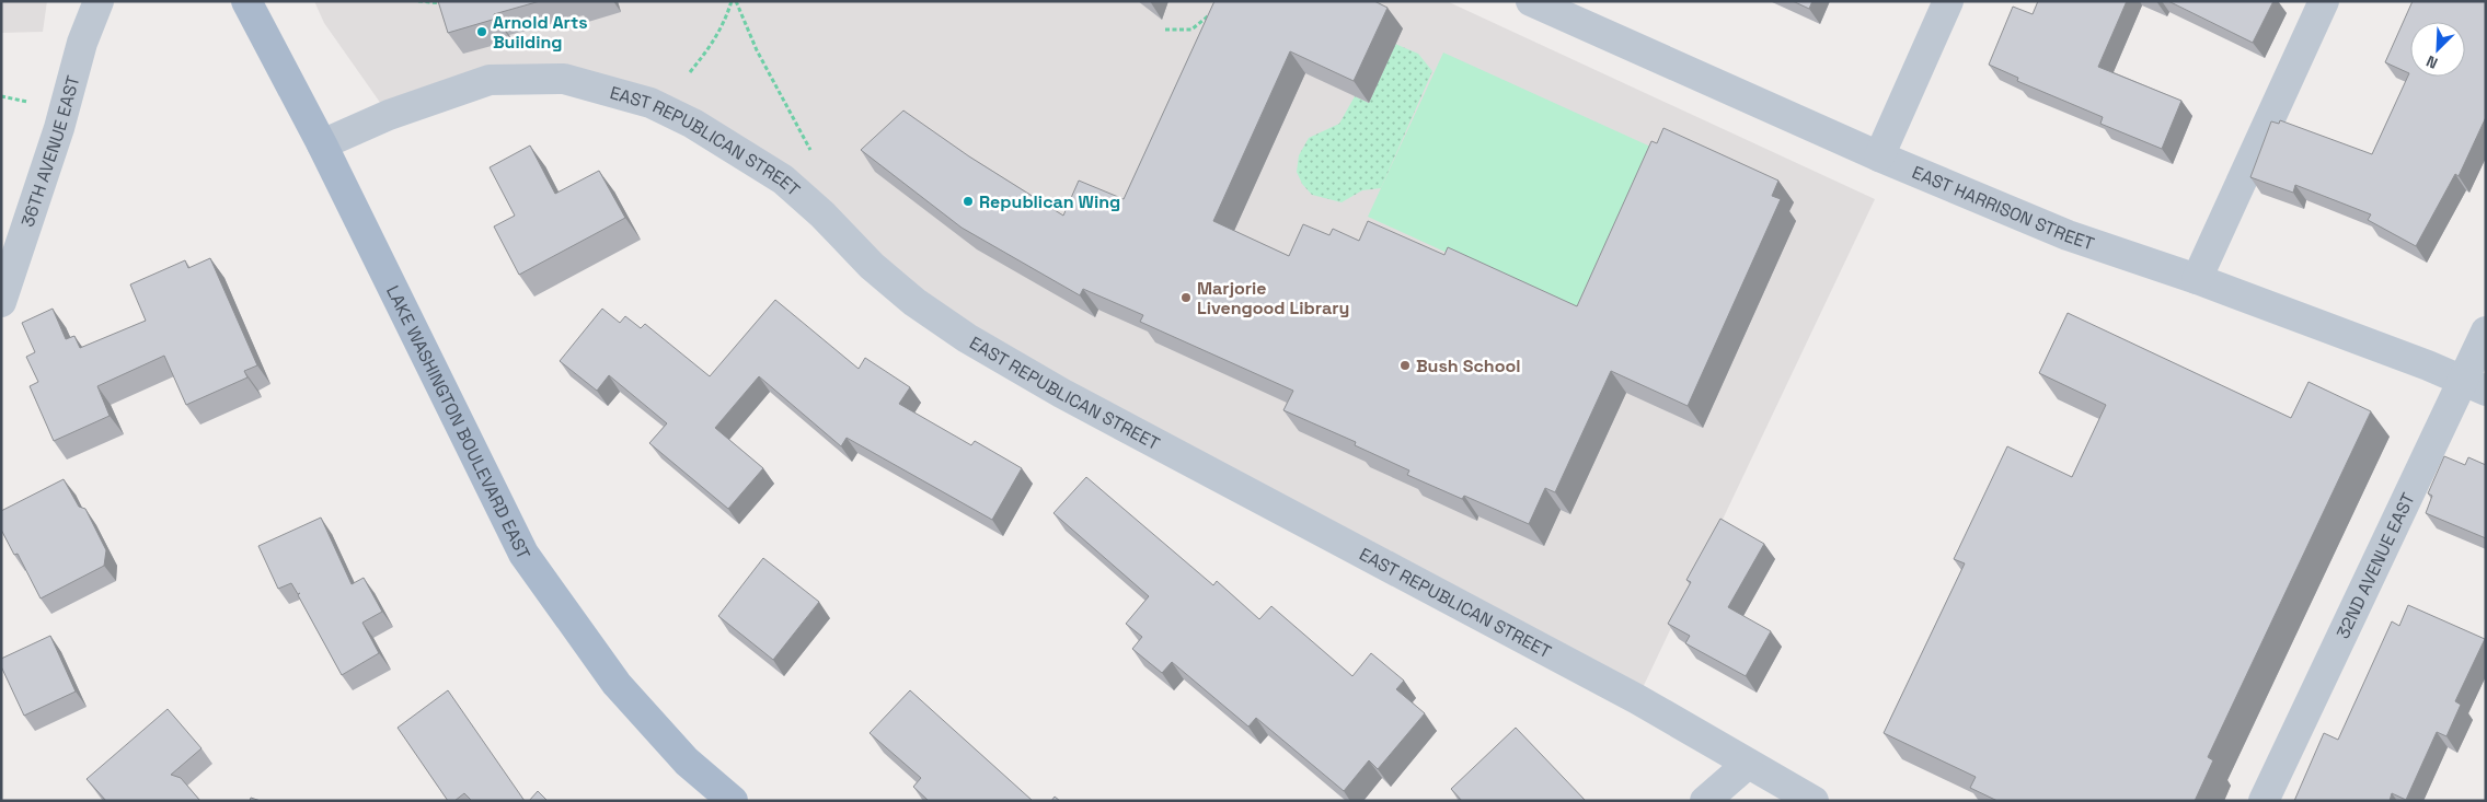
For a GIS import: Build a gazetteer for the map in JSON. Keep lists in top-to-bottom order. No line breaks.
{"streets":{"main road":["LAKE WASHINGTON BOULEVARD EAST"],"street":["EAST REPUBLICAN STREET","36TH AVENUE EAST","EAST HARRISON STREET","32ND AVENUE EAST"]},"crossings":[["EAST REPUBLICAN STREET","LAKE WASHINGTON BOULEVARD EAST"],["EAST HARRISON STREET","32ND AVENUE EAST"]],"places":["Arnold Arts Building","Republican Wing","Marjorie Livengood Library","Bush School"],"north":"bottom left"}
